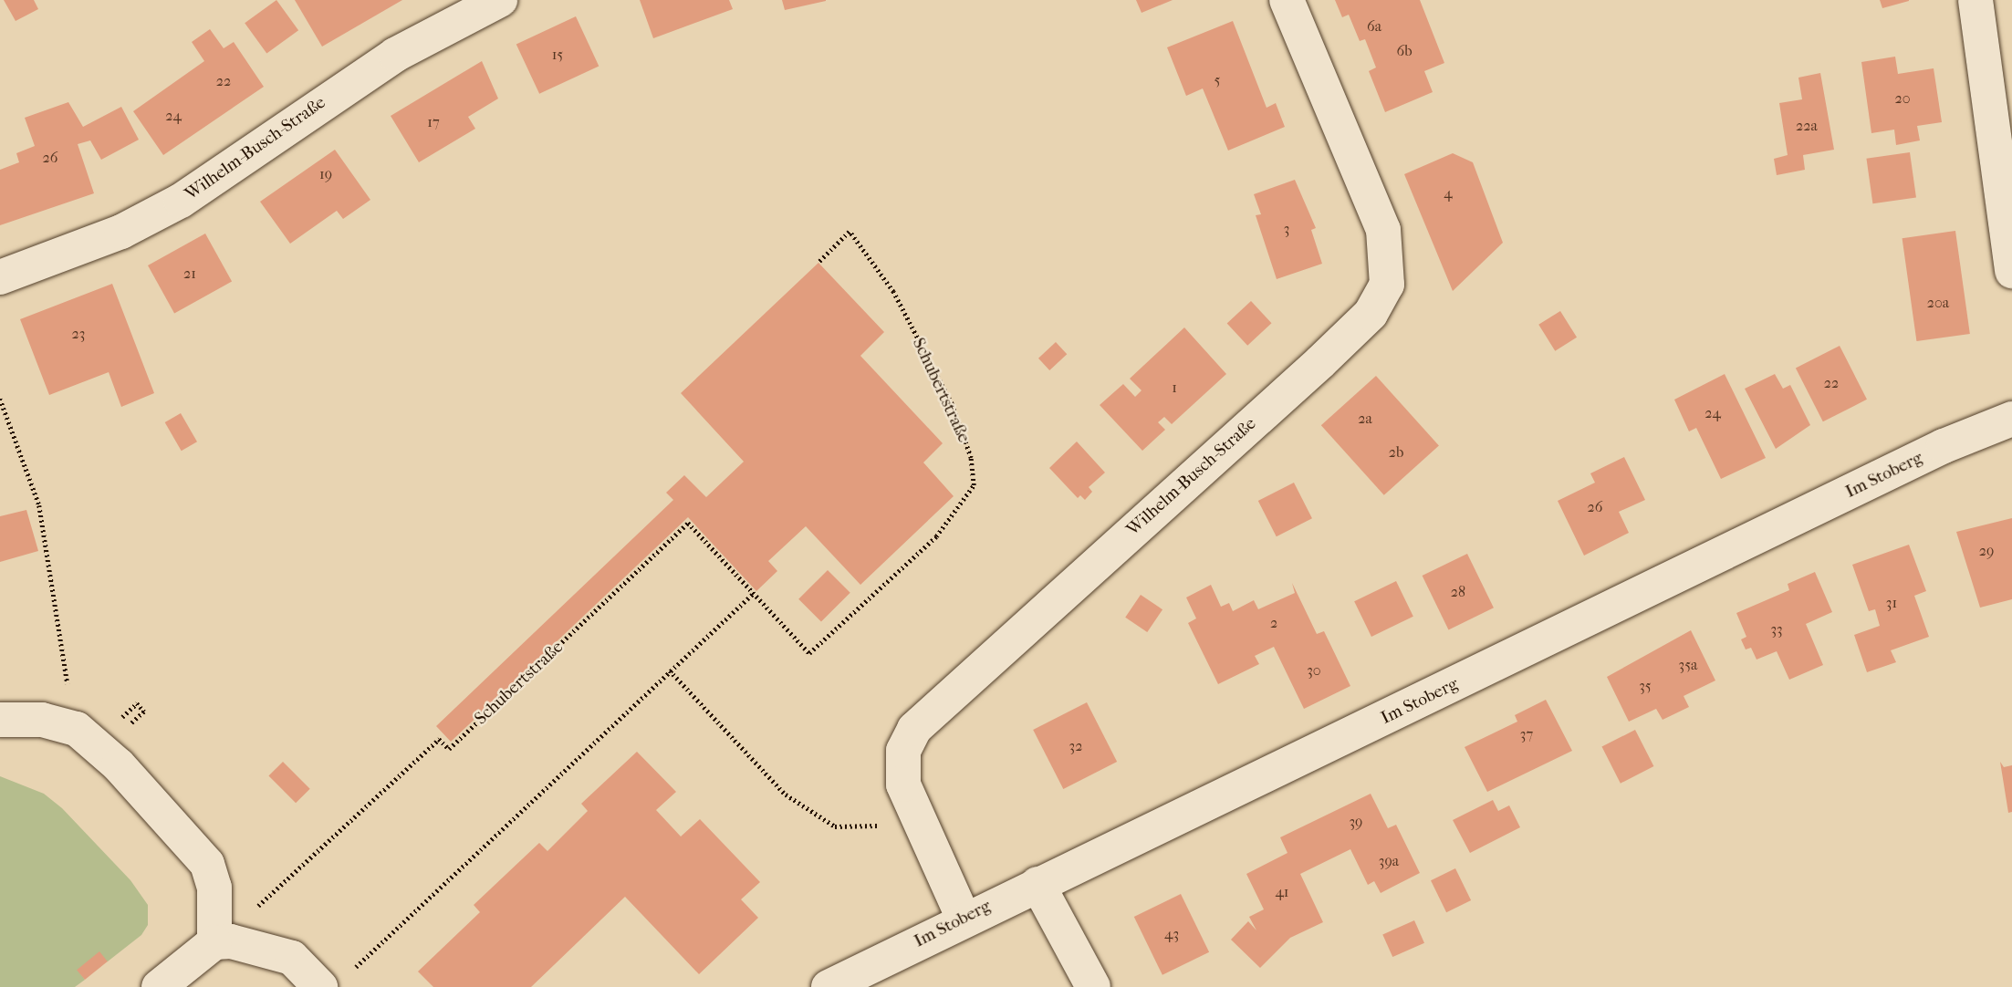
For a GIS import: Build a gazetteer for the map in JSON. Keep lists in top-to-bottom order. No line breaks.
{"streets":{"street":["Wilhelm-Busch-Straße","Im Stoberg"],"path":["Schubertstraße"]},"crossings":[["Wilhelm-Busch-Straße","Im Stoberg"]],"house_numbers":["6a","6b","15","5","22","20","24","17","22a","26","19","4","3","21","20a","23","22","1","24","2a","2b","26","29","28","31","2","33","35a","30","35","37","32","39","39a","41","43"]}
